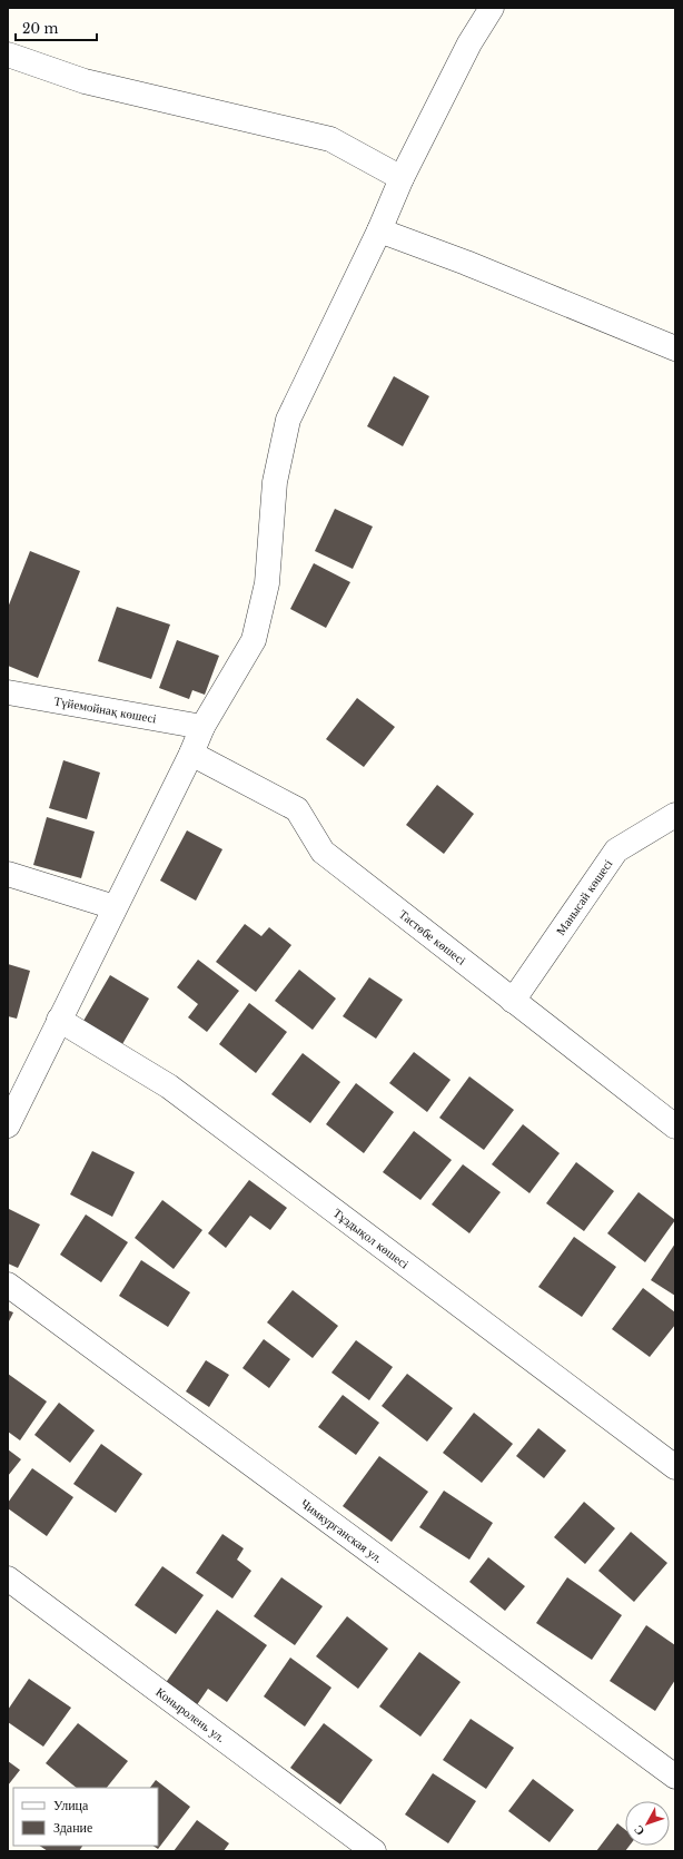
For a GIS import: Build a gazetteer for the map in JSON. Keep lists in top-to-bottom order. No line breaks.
{"streets":{"street":["Түйемойнақ көшесі","Манысай көшесі","Тастөбе көшесі","Тұздықол көшесі","Чимкурганская ул.","Коныролень ул."]},"crossings":[["Манысай көшесі","Тастөбе көшесі"]],"legend":["Улица","Здание"],"scale_bar":"20 m","north":"bottom left"}
